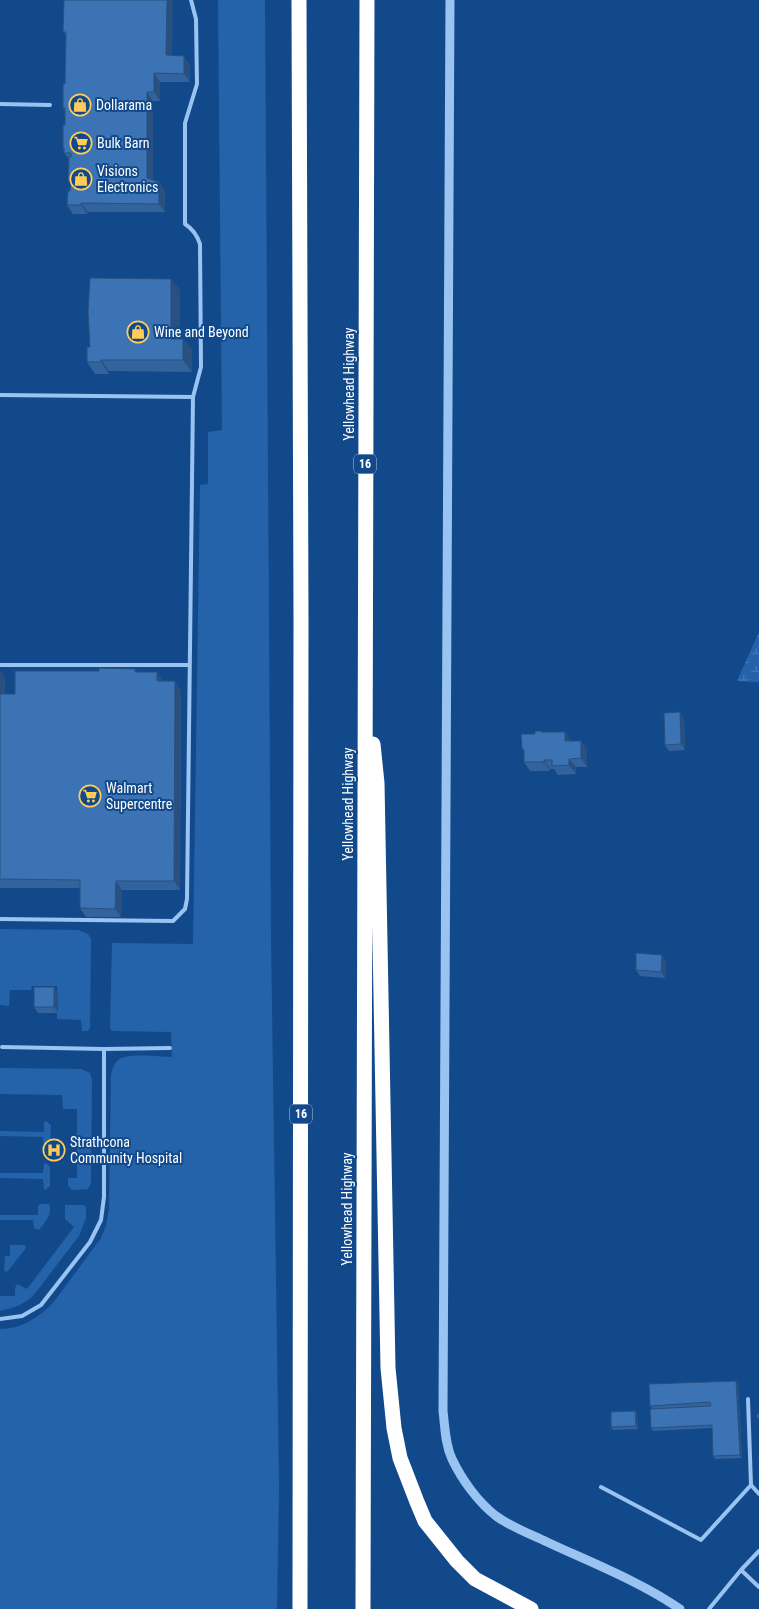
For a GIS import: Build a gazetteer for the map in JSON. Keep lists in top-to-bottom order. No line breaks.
{"streets":{"highway":["Yellowhead Highway","16"]},"places":{"shop":["Dollarama","Visions Electronics","Wine and Beyond"],"supermarket":["Bulk Barn","Walmart Supercentre"],"hospital":["Strathcona Community Hospital"]}}
